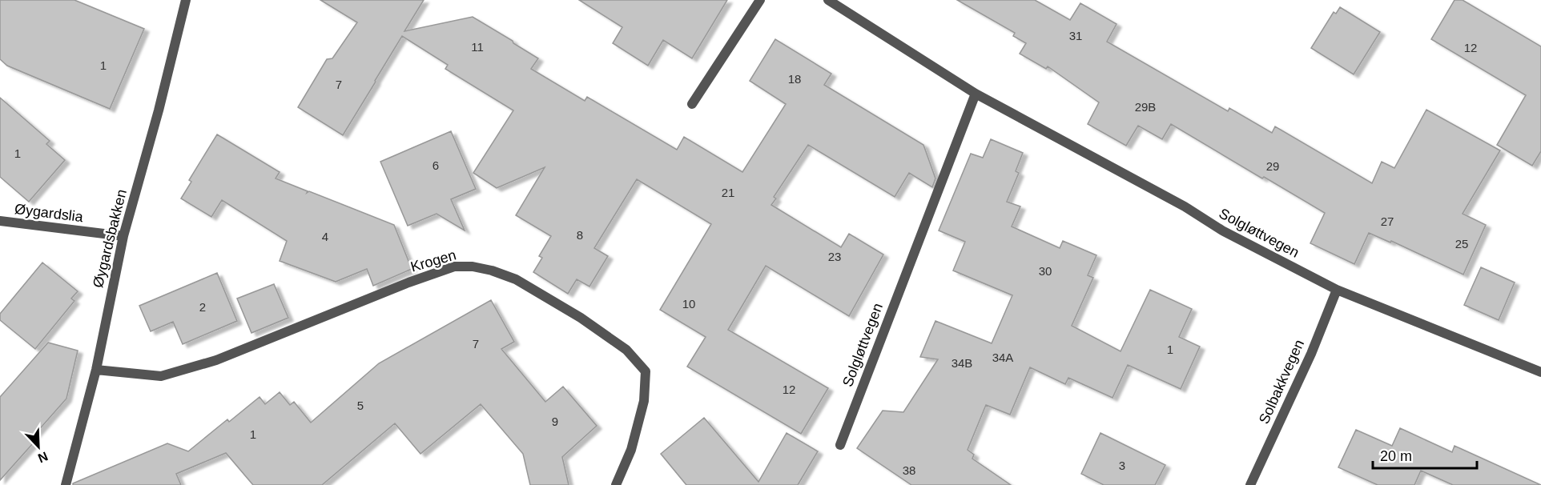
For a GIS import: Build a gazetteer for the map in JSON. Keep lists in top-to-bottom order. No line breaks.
{"streets":{"street":["Øygardslia","Solgløttvegen","Øygardsbakken","Krogen","Solbakkvegen"]},"crossings":[["Øygardslia","Øygardsbakken"],["Solgløttvegen","Solbakkvegen"],["Øygardsbakken","Krogen"]],"house_numbers":["31","11","12","1","18","7","29B","1","6","29","21","27","8","4","25","23","30","10","2","7","1","34A","34B","12","5","9","1","3","38"],"scale_bar":"20 m","north":"bottom right"}
